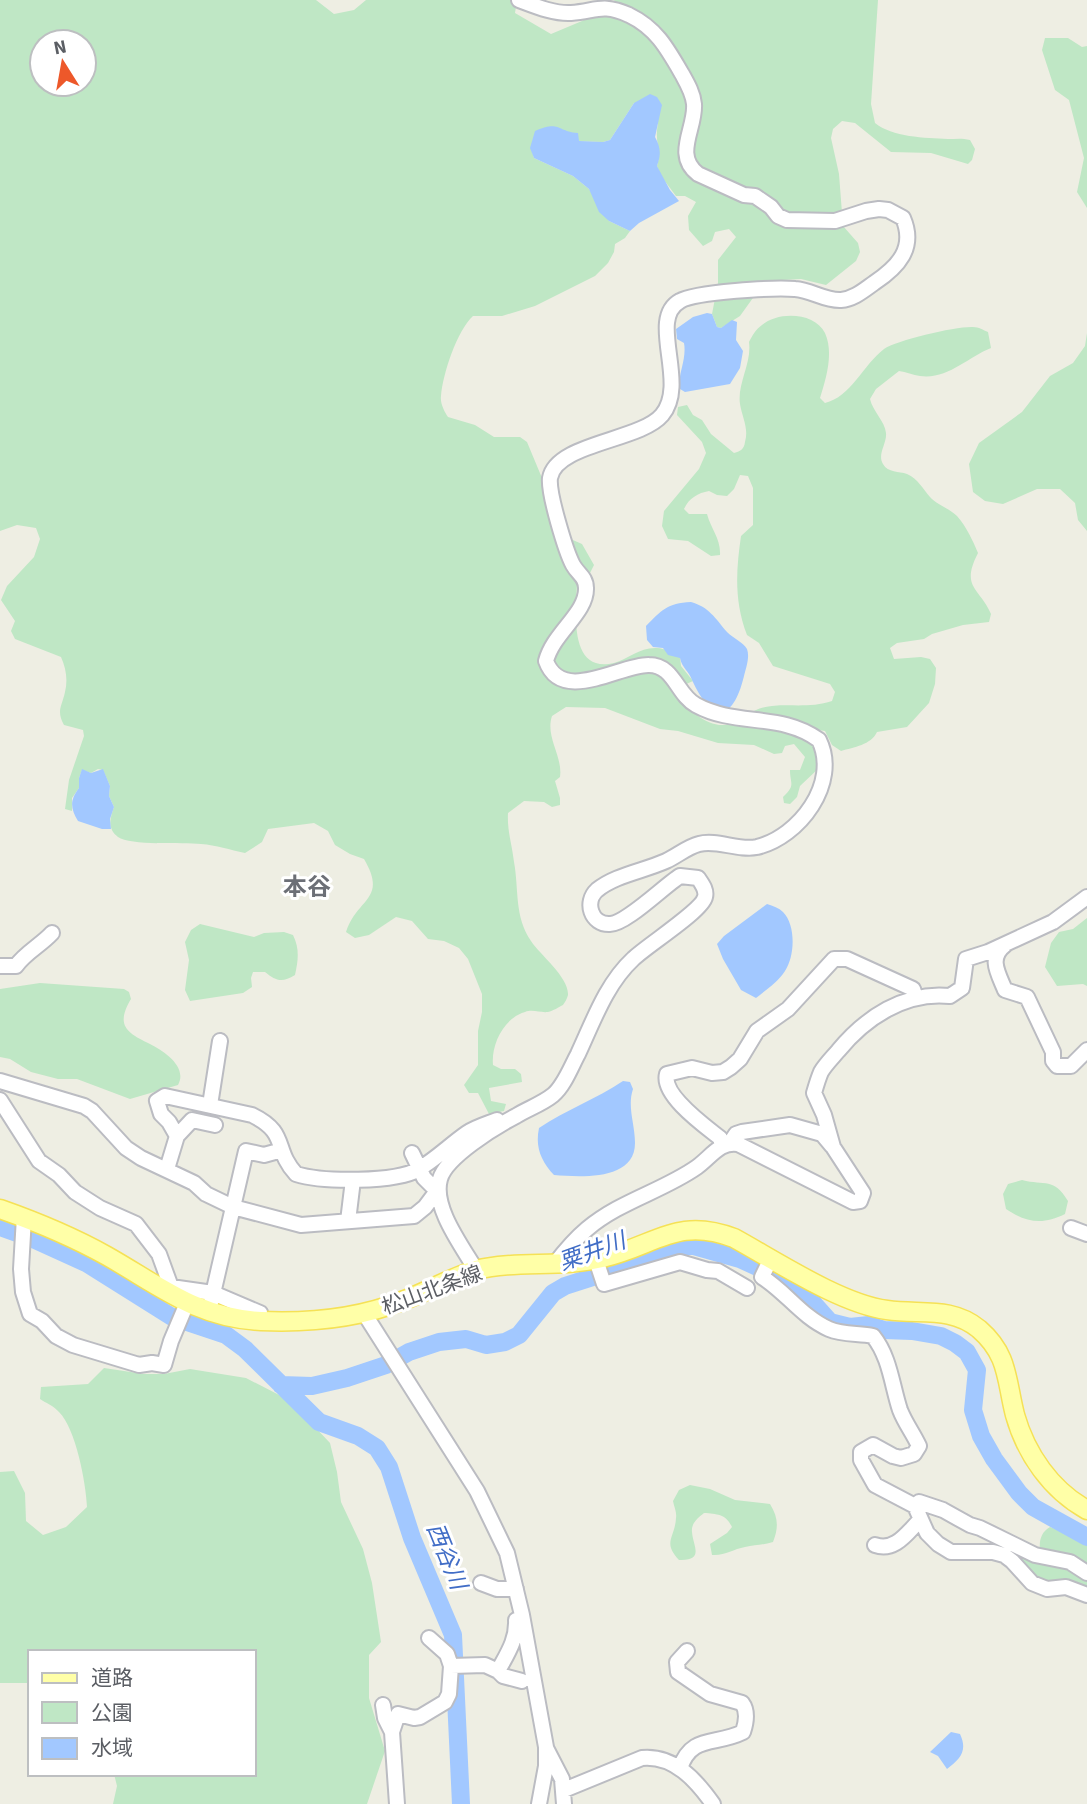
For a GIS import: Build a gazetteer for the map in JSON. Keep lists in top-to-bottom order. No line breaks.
{"streets":{"main road":["松山北条線"]},"districts":["本谷"],"water":["粟井川","西谷川"],"legend":["道路","公園","水域"],"north":"top"}
